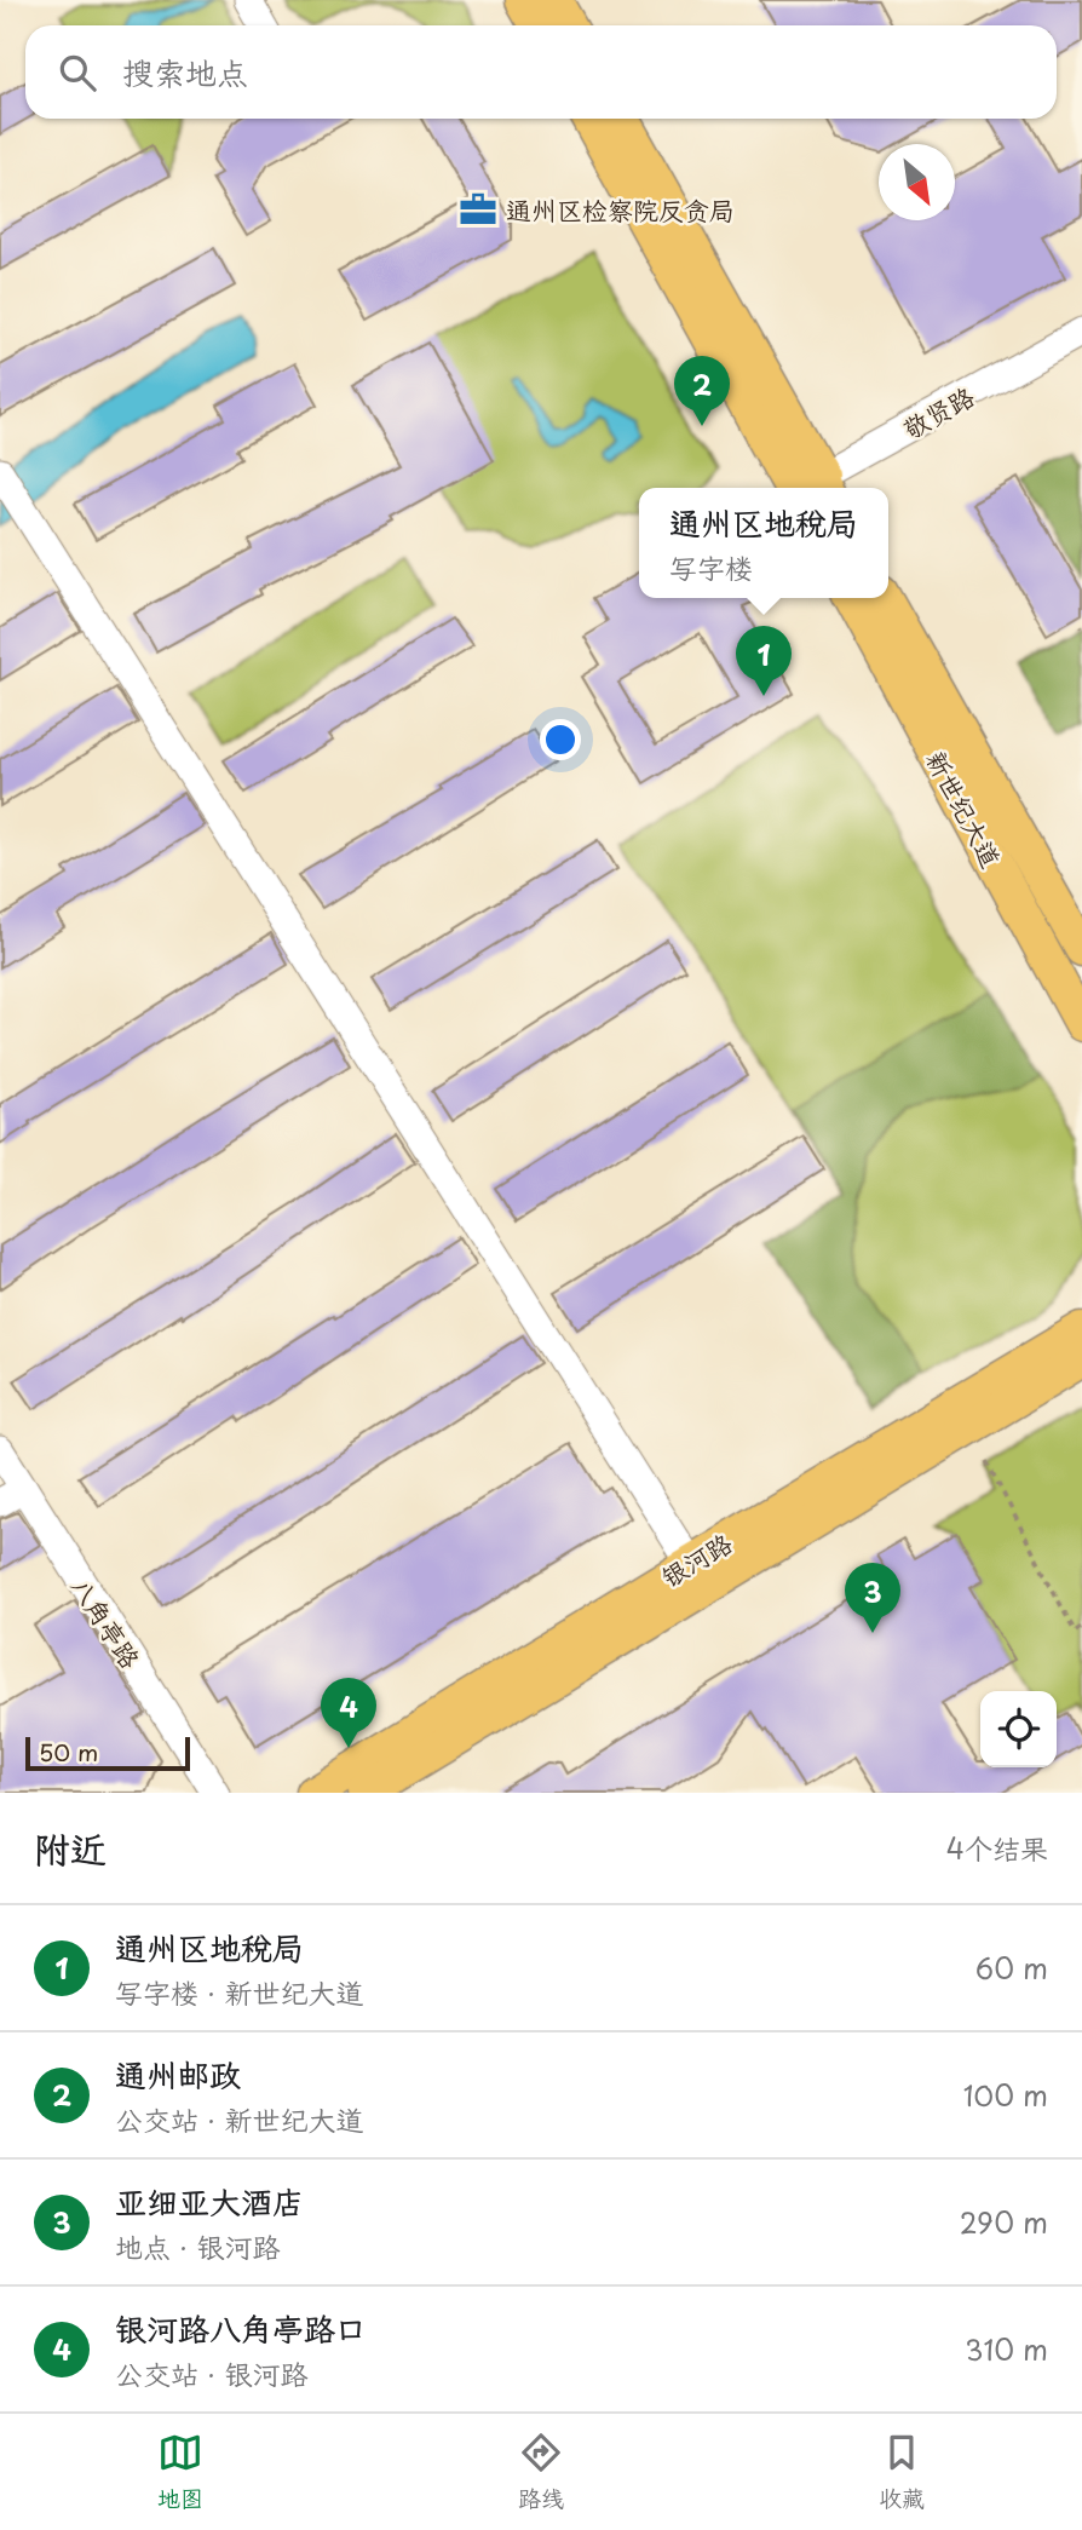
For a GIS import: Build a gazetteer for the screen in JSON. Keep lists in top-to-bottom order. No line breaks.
{"streets":{"main road":["新世纪大道","银河路"],"street":["敬贤路","八角亭路"]},"places":{"office":["通州区检察院反贪局"]},"scale_bar":"50 m","north":"bottom right","page":{"search":"搜索地点","pins":["2","1","3","4"],"popup":["通州区地税局","写字楼"],"scale":"50 m","heading":["附近","4个结果"],"list":[{"mark":"1","name":"通州区地税局","note":"写字楼 · 新世纪大道","value":"60 m"},{"mark":"2","name":"通州邮政","note":"公交站 · 新世纪大道","value":"100 m"},{"mark":"3","name":"亚细亚大酒店","note":"地点 · 银河路","value":"290 m"},{"mark":"4","name":"银河路八角亭路口","note":"公交站 · 银河路","value":"310 m"}],"nav":["地图","路线","收藏"]}}
